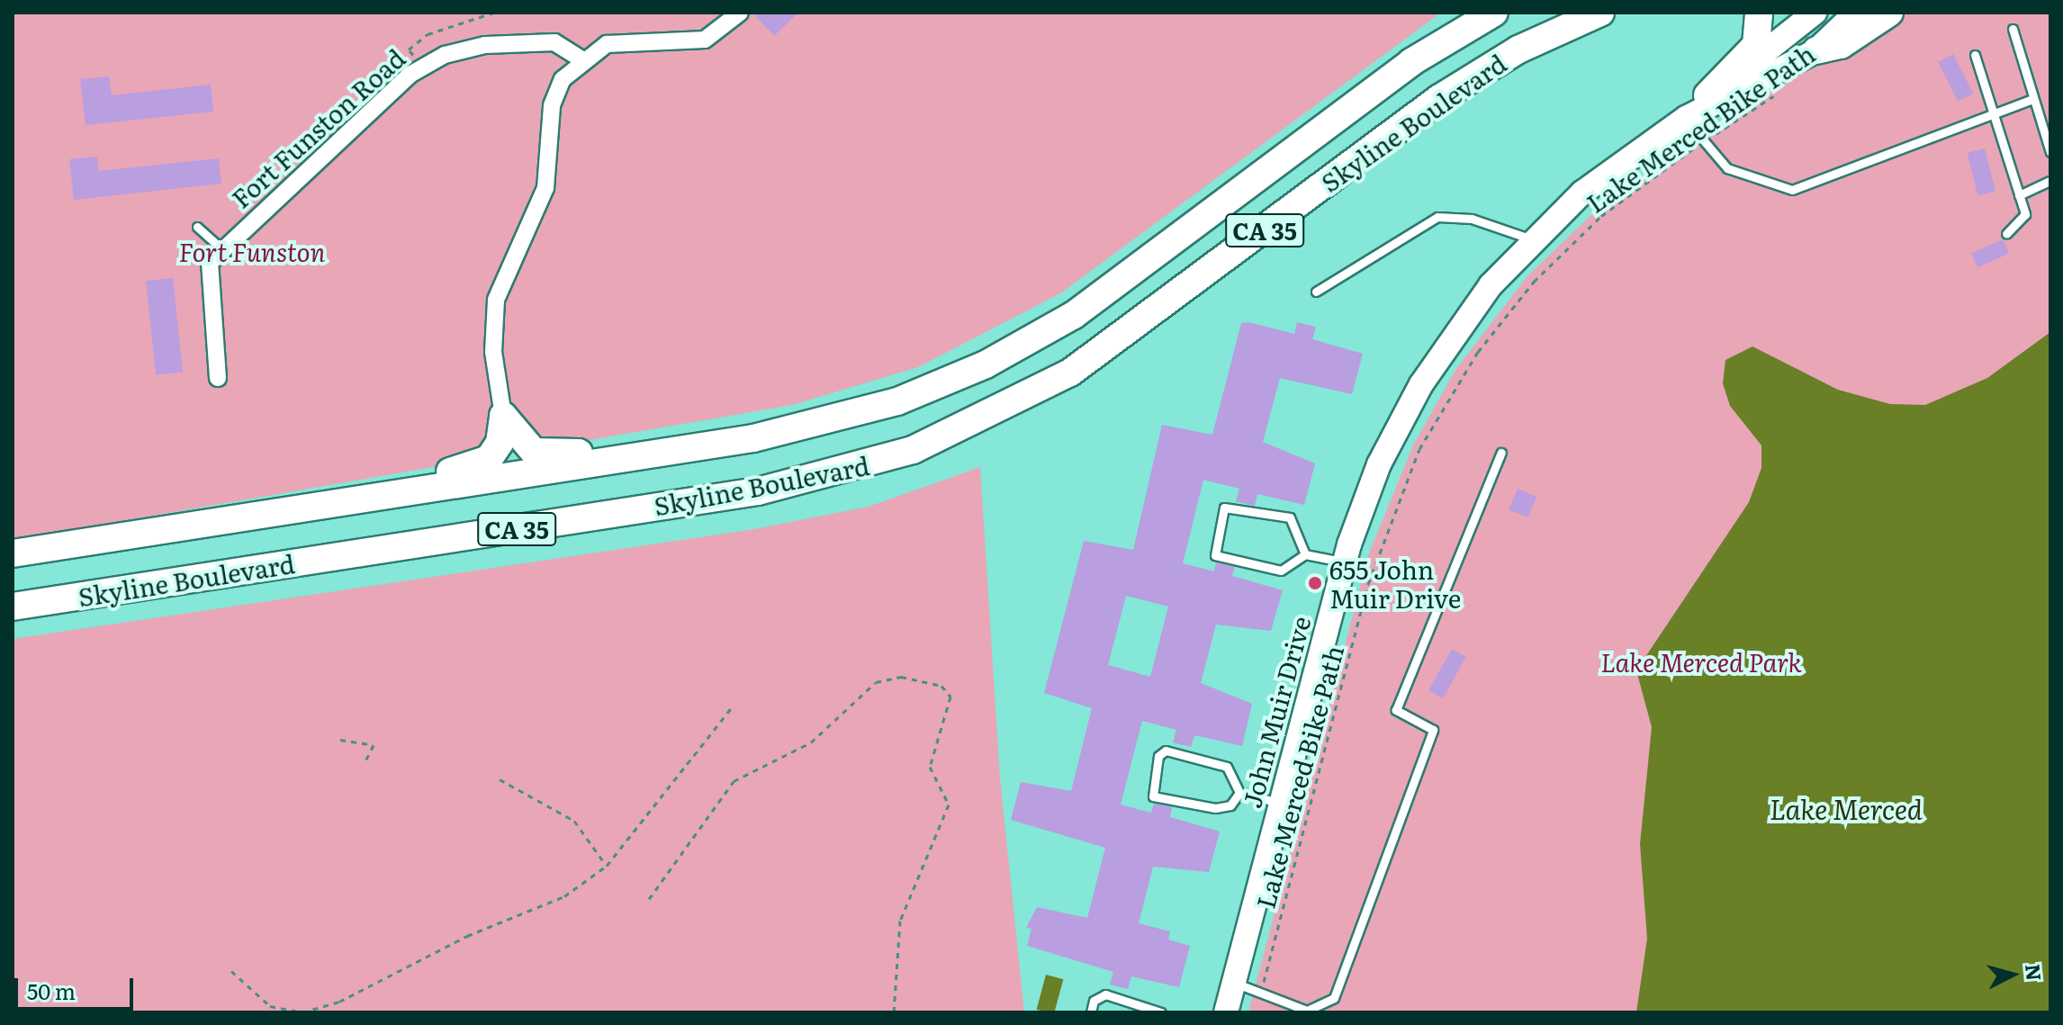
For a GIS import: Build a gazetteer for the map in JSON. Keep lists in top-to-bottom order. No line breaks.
{"streets":{"main road":["Skyline Boulevard","CA 35"],"street":["Fort Funston Road","John Muir Drive"],"path":["Lake Merced Bike Path"]},"water":["Lake Merced"],"parks":["Fort Funston","Lake Merced Park"],"places":["655 John Muir Drive"],"scale_bar":"50 m","north":"right"}
